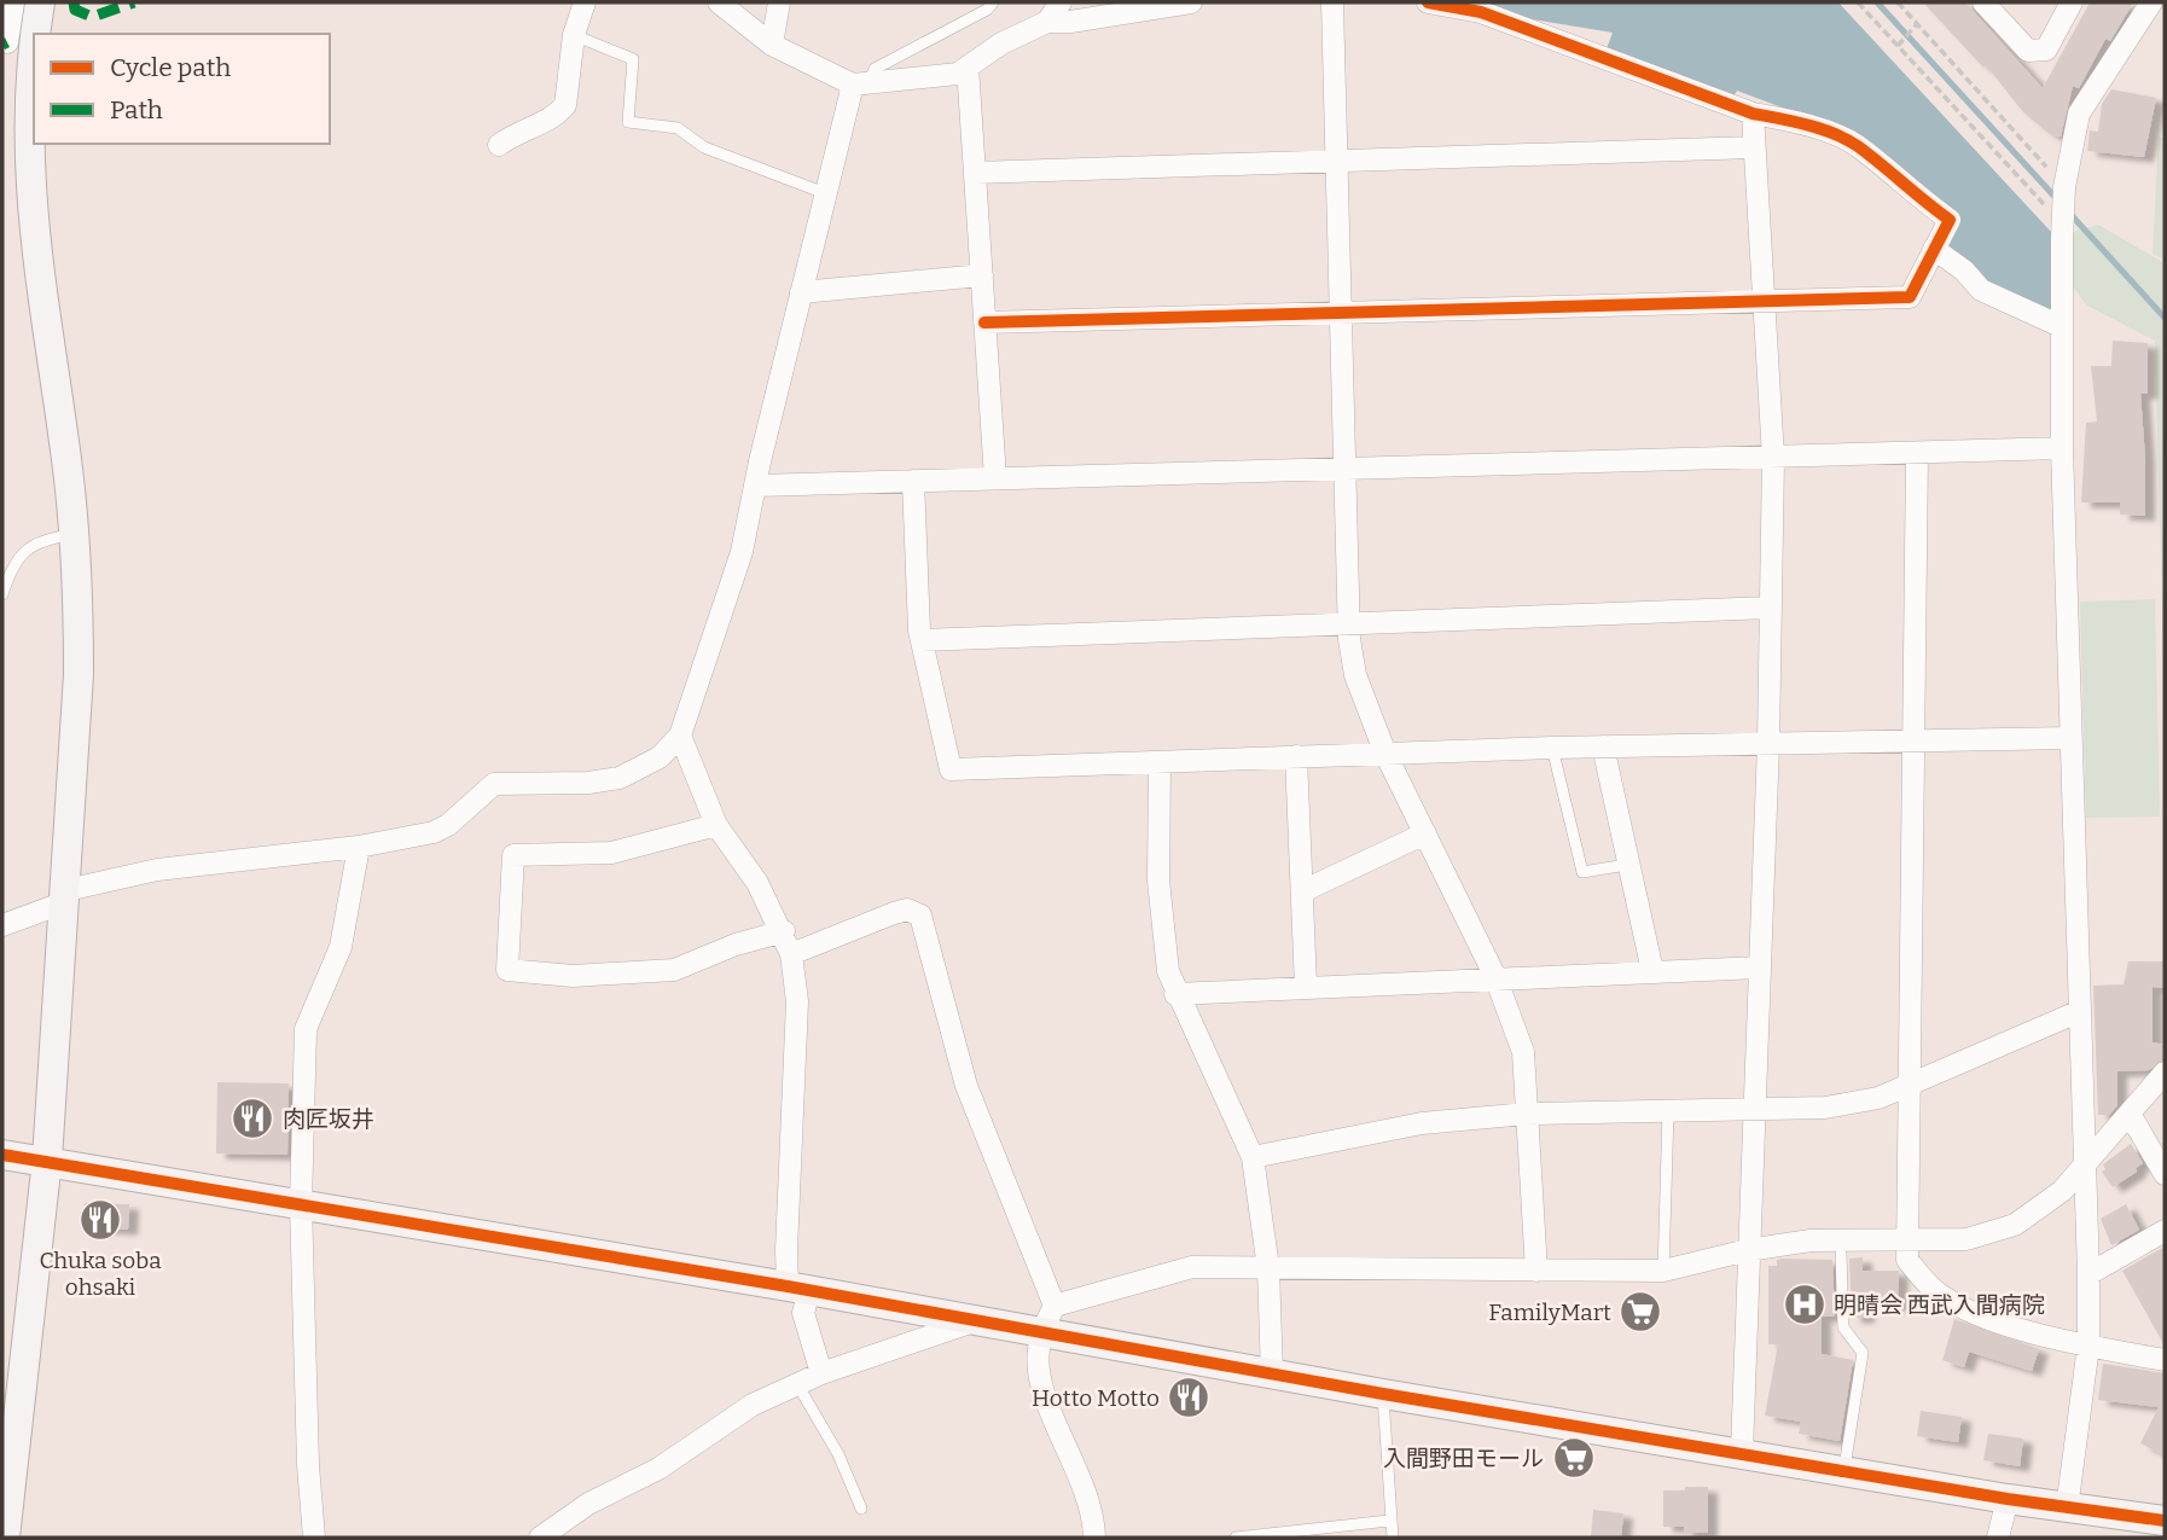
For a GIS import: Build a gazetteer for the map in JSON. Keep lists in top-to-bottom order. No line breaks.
{"places":{"restaurant":["肉匠坂井","Chuka soba ohsaki","Hotto Motto"],"hospital":["明晴会 西武入間病院"],"supermarket":["FamilyMart","入間野田モール"]},"legend":["Cycle path","Path"]}
